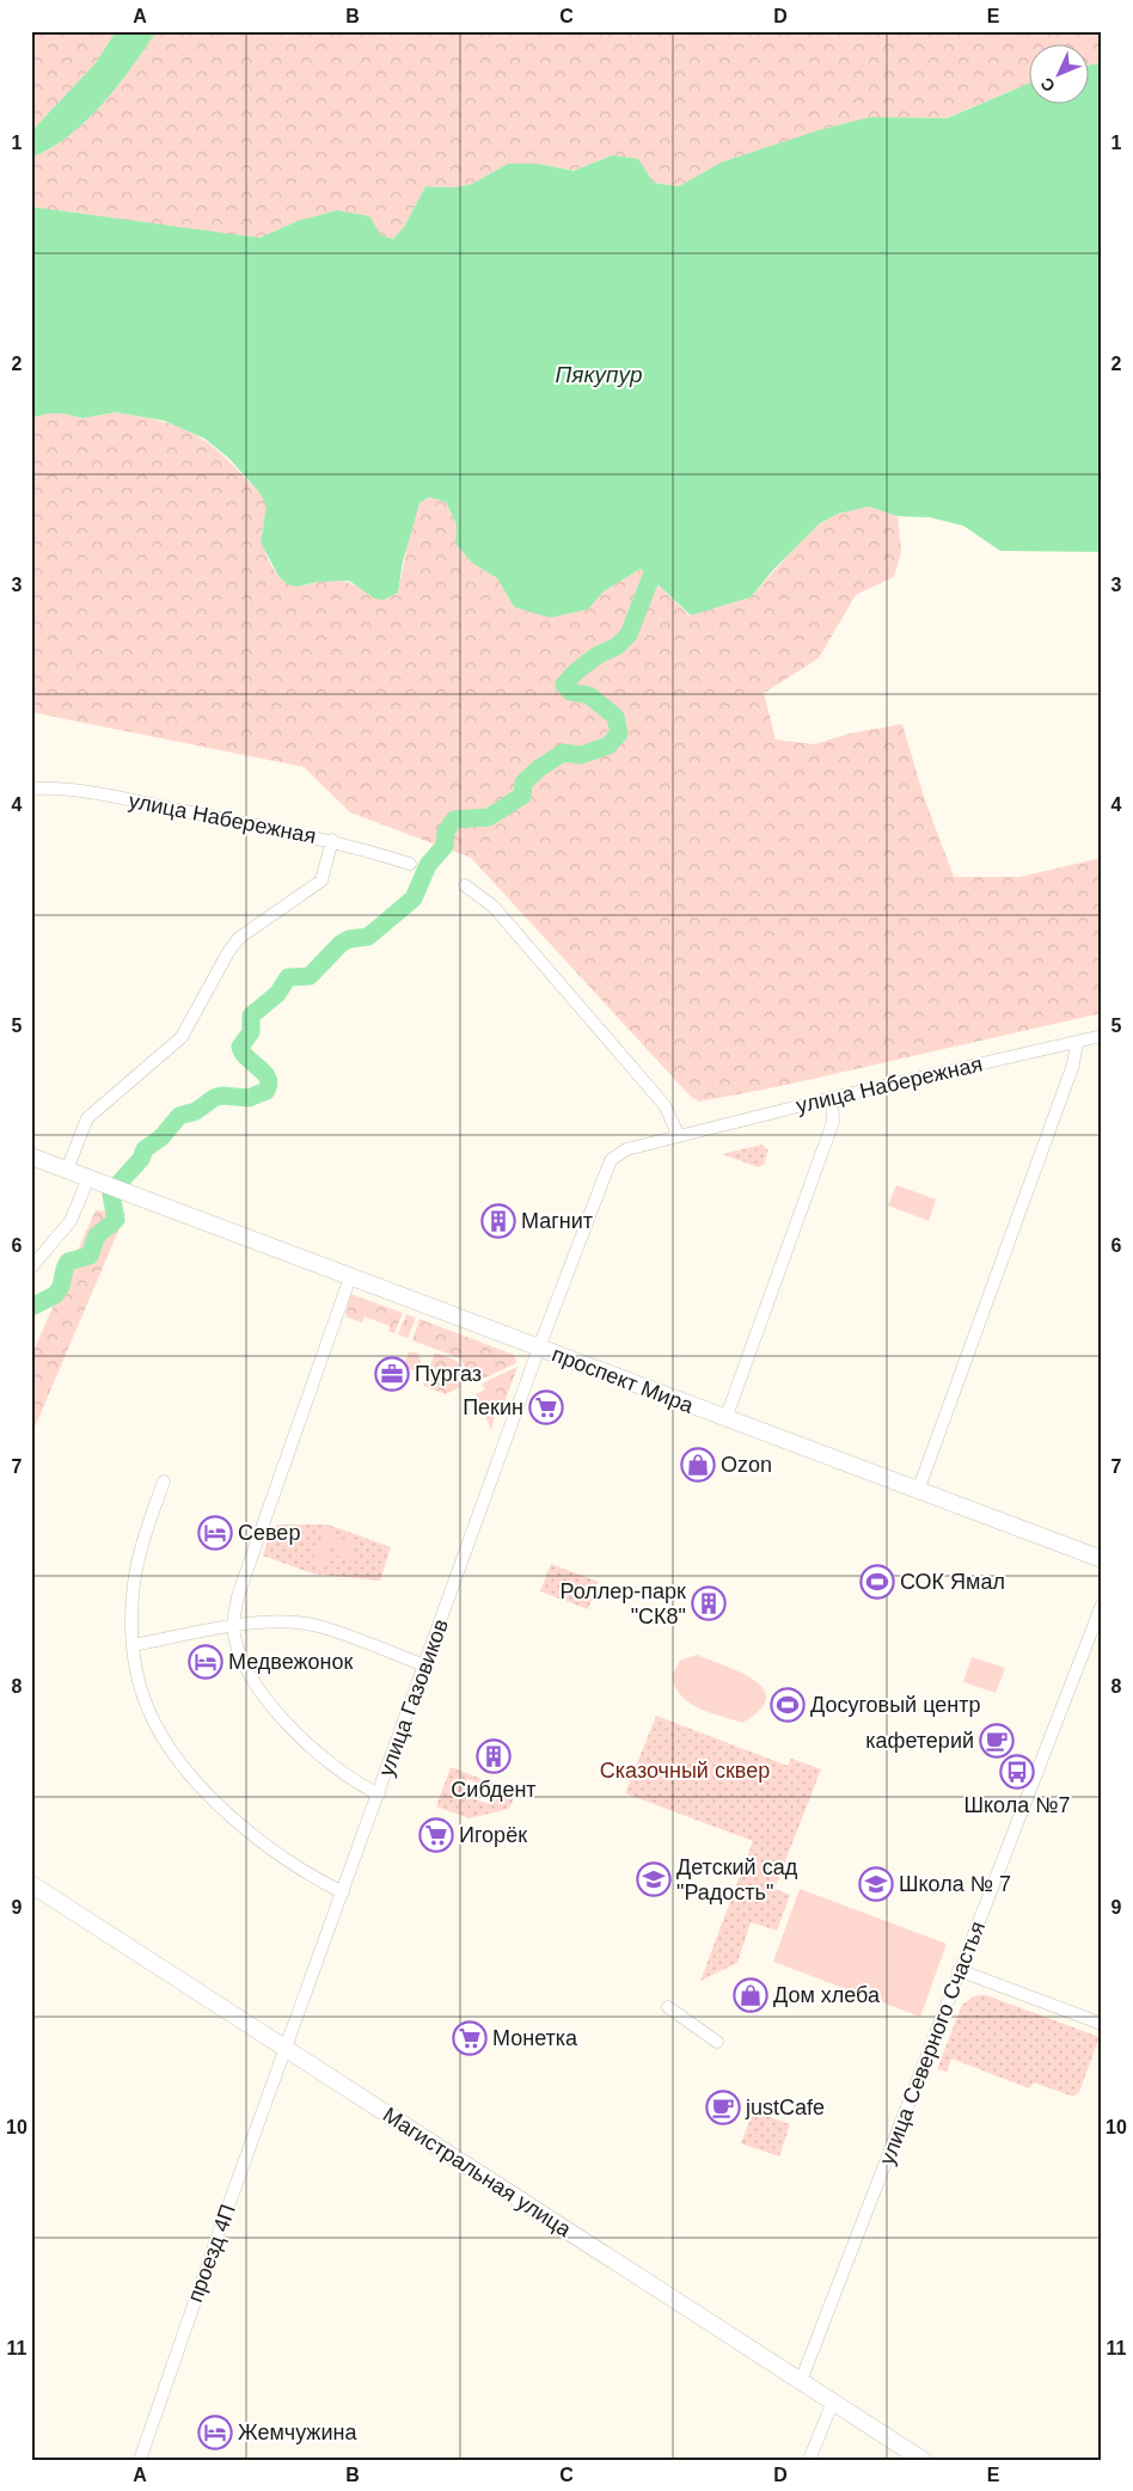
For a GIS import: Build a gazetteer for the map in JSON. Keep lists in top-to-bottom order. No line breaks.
{"streets":{"main road":["проспект Мира","Магистральная улица"],"street":["улица Набережная","улица Газовиков","улица Северного Счастья","проезд 4П"]},"crossings":[["улица Набережная","проспект Мира"],["улица Набережная","улица Газовиков"],["проспект Мира","улица Газовиков"],["улица Газовиков","Магистральная улица"],["улица Газовиков","проезд 4П"],["улица Северного Счастья","Магистральная улица"],["Магистральная улица","проезд 4П"]],"water":["Пякупур"],"parks":["Сказочный сквер"],"places":{"building":["Магнит","Роллер-парк \"СК8\"","Сибдент"],"office":["Пургаз"],"supermarket":["Пекин","Игорёк","Монетка"],"shop":["Ozon","Дом хлеба"],"hotel":["Север","Медвежонок","Жемчужина"],"sports":["СОК Ямал","Досуговый центр"],"cafe":["кафетерий","justCafe"],"bus stop":["Школа №7"],"school or university":["Детский сад \"Радость\"","Школа № 7"]},"north":"bottom left","grid":{"columns":["A","B","C","D","E"],"rows":["1","2","3","4","5","6","7","8","9","10","11"]}}
